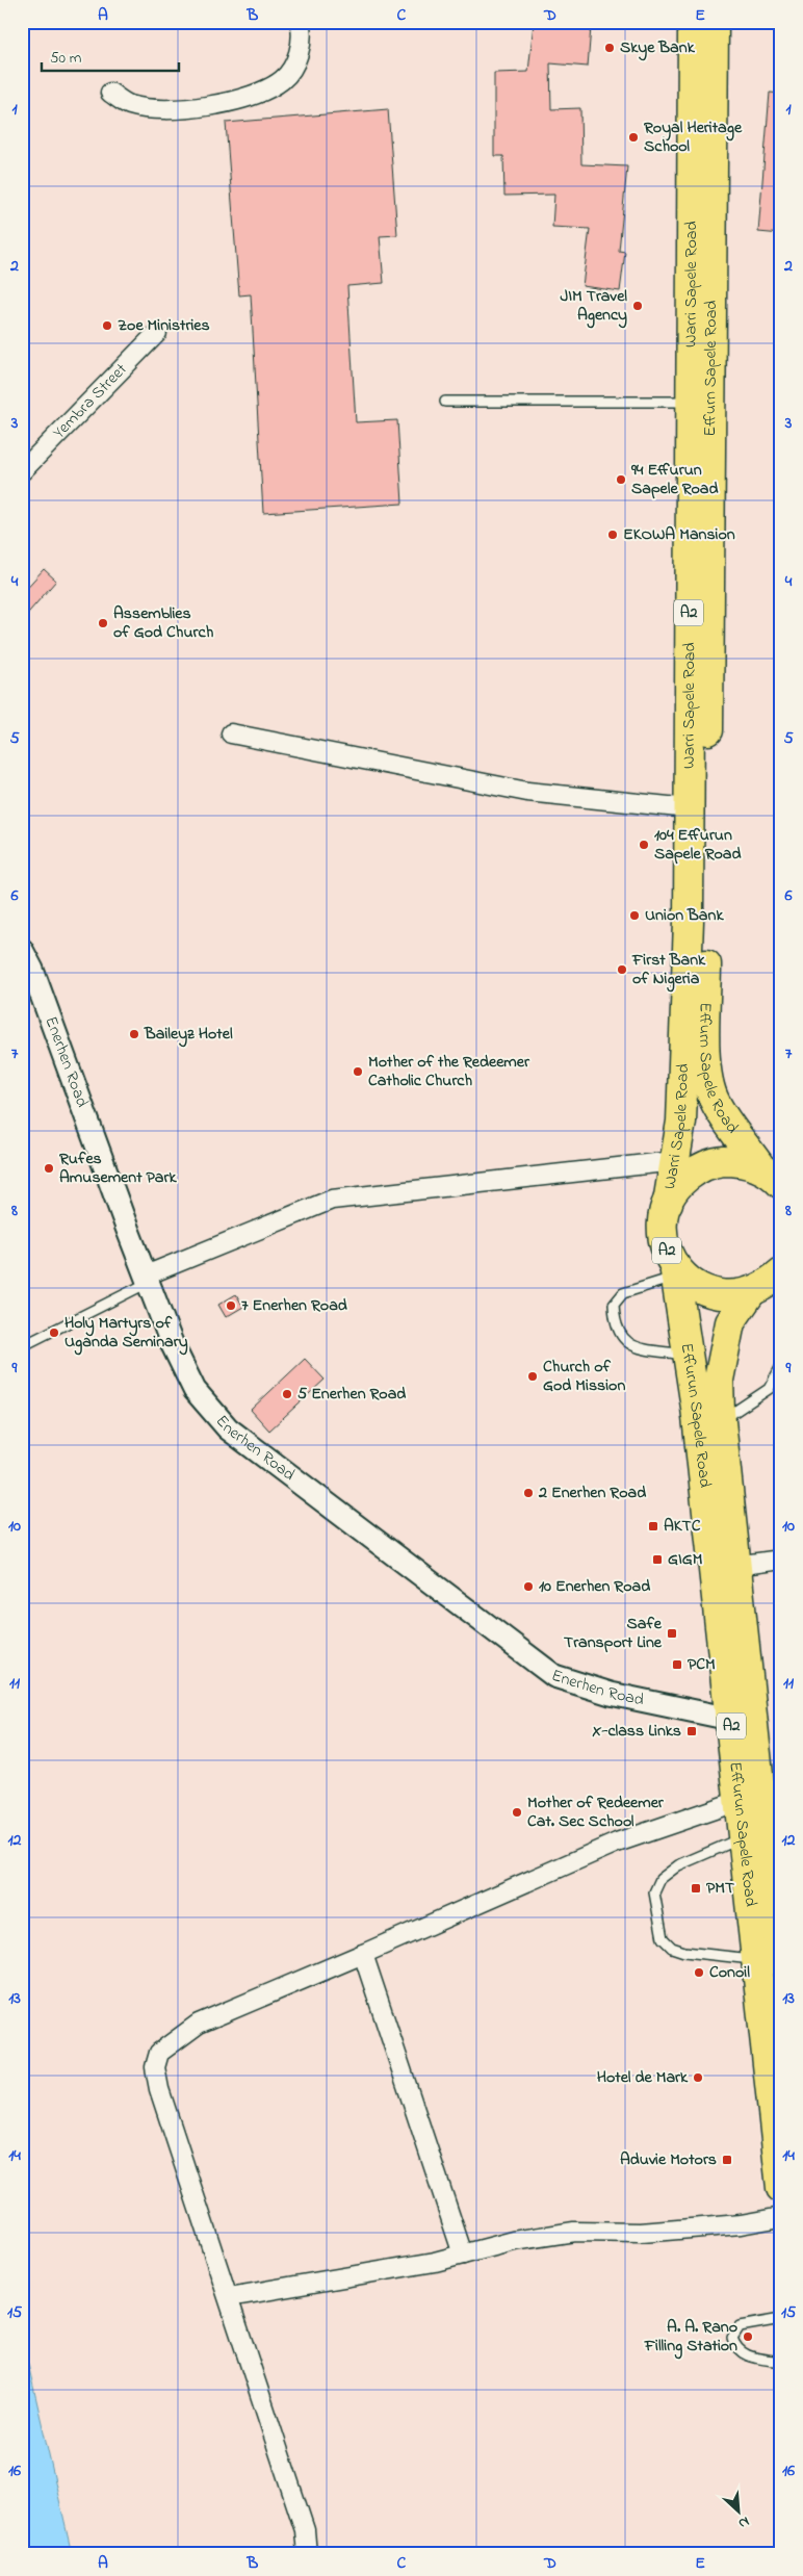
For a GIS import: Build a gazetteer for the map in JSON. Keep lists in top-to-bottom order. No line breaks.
{"streets":{"highway":["Warri Sapele Road","Effurn Sapele Road","A2","Effurun Sapele Road"],"street":["Yembra Street","Enerhen Road"]},"crossings":[["Warri Sapele Road","A2"],["Effurn Sapele Road","A2"],["A2","Effurun Sapele Road"],["Enerhen Road","Effurun Sapele Road"]],"places":{"other":["Skye Bank","Royal Heritage School","JIM Travel Agency","Zoe Ministries","94 Effurun Sapele Road","EKOWA Mansion","Assemblies of God Church","104 Effurun Sapele Road","Union Bank","First Bank of Nigeria","Baileyz Hotel","Mother of the Redeemer Catholic Church","Rufes Amusement Park","7 Enerhen Road","Holy Martyrs of Uganda Seminary","Church of God Mission","5 Enerhen Road","2 Enerhen Road","10 Enerhen Road","Mother of Redeemer Cat. Sec School","Conoil","Hotel de Mark","A. A. Rano Filling Station"],"transit":["AKTC","GIGM","Safe Transport Line","PCM","X-class Links","PMT","Aduvie Motors"]},"scale_bar":"50 m","north":"bottom right","grid":{"columns":["A","B","C","D","E"],"rows":["1","2","3","4","5","6","7","8","9","10","11","12","13","14","15","16"]}}
